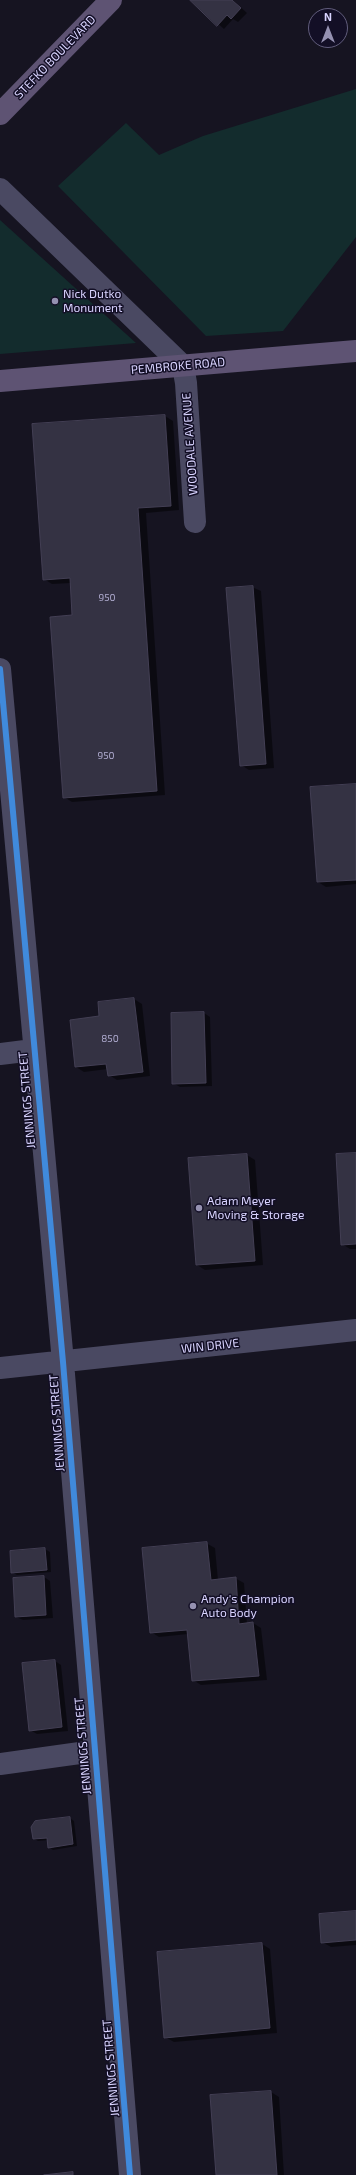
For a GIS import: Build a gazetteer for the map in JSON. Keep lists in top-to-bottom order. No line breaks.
{"streets":{"main road":["STEFKO BOULEVARD","PEMBROKE ROAD"],"street":["WOODALE AVENUE","JENNINGS STREET","WIN DRIVE"]},"crossings":[["PEMBROKE ROAD","WOODALE AVENUE"],["JENNINGS STREET","WIN DRIVE"]],"places":["Nick Dutko Monument","Adam Meyer Moving & Storage","Andy's Champion Auto Body"],"house_numbers":["950","950","850"],"north":"top"}
